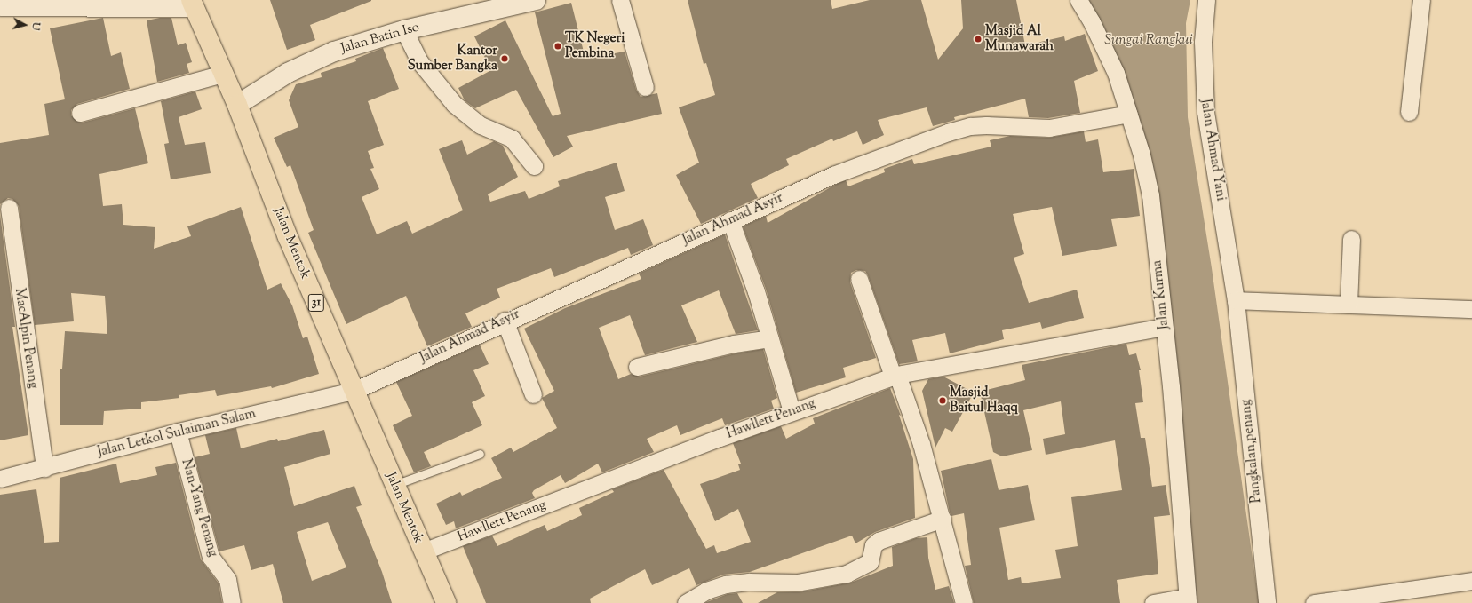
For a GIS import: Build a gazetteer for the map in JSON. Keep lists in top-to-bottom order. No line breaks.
{"streets":{"highway":["Jalan Mentok","31"],"street":["Jalan Batin Iso","Jalan Ahmad Yani","Jalan Ahmad Asyir","Jalan Kurma","MacAlpin Penang","Hawllett Penang","Jalan Letkol Sulaiman Salam","Pangkalan,penang","Nan-Yang Penang"]},"crossings":[["Jalan Batin Iso","Jalan Mentok"],["Jalan Ahmad Yani","Pangkalan,penang"],["Jalan Ahmad Asyir","Jalan Mentok"],["Jalan Ahmad Asyir","Jalan Kurma"],["Jalan Ahmad Asyir","Jalan Letkol Sulaiman Salam"],["Jalan Mentok","Hawllett Penang"],["Jalan Mentok","Jalan Letkol Sulaiman Salam"],["Jalan Kurma","Hawllett Penang"],["MacAlpin Penang","Jalan Letkol Sulaiman Salam"],["Jalan Letkol Sulaiman Salam","Nan-Yang Penang"]],"water":["Sungai Rangkui"],"places":["Masjid Al Munawarah","TK Negeri Pembina","Kantor Sumber Bangka","Masjid Baitul Haqq"],"north":"right"}
